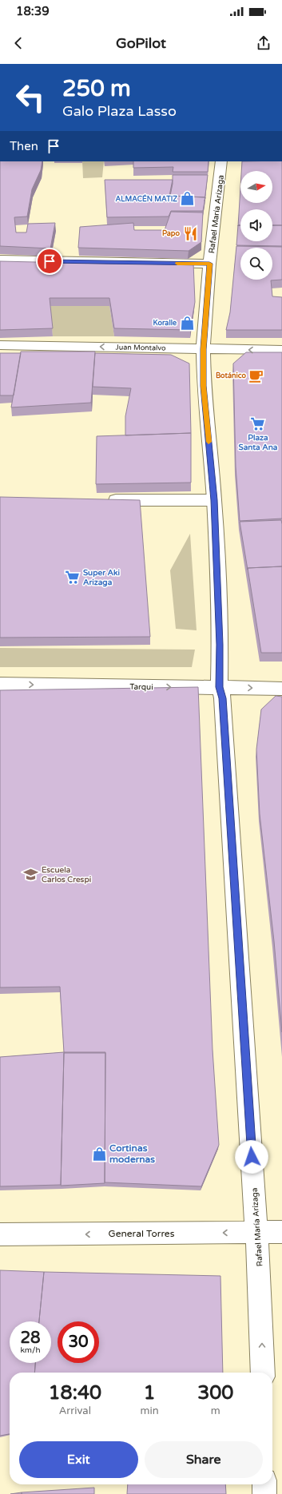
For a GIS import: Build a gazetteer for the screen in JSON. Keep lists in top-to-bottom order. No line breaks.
{"streets":{"street":["Rafael María Arízaga","Juan Montalvo","Tarqui","General Torres"]},"crossings":[["Rafael María Arízaga","Juan Montalvo"],["Rafael María Arízaga","Tarqui"],["Rafael María Arízaga","General Torres"]],"one_way":["Tarqui","General Torres"],"places":{"shop":["ALMACÉN MATIZ","Koralle","Cortinas modernas"],"restaurant":["Papo"],"cafe":["Botánico"],"supermarket":["Plaza Santa Ana","Super Aki Arizaga"],"school or university":["Escuela Carlos Crespi"]},"north":"right","page":{"status":"18:39","header":"GoPilot","turn":["250 m","Galo Plaza Lasso"],"then":"Then","speed":"28 km/h","limit":"30","eta":["18:40","Arrival","1","min","300","m"],"buttons":["Exit","Share"]}}
